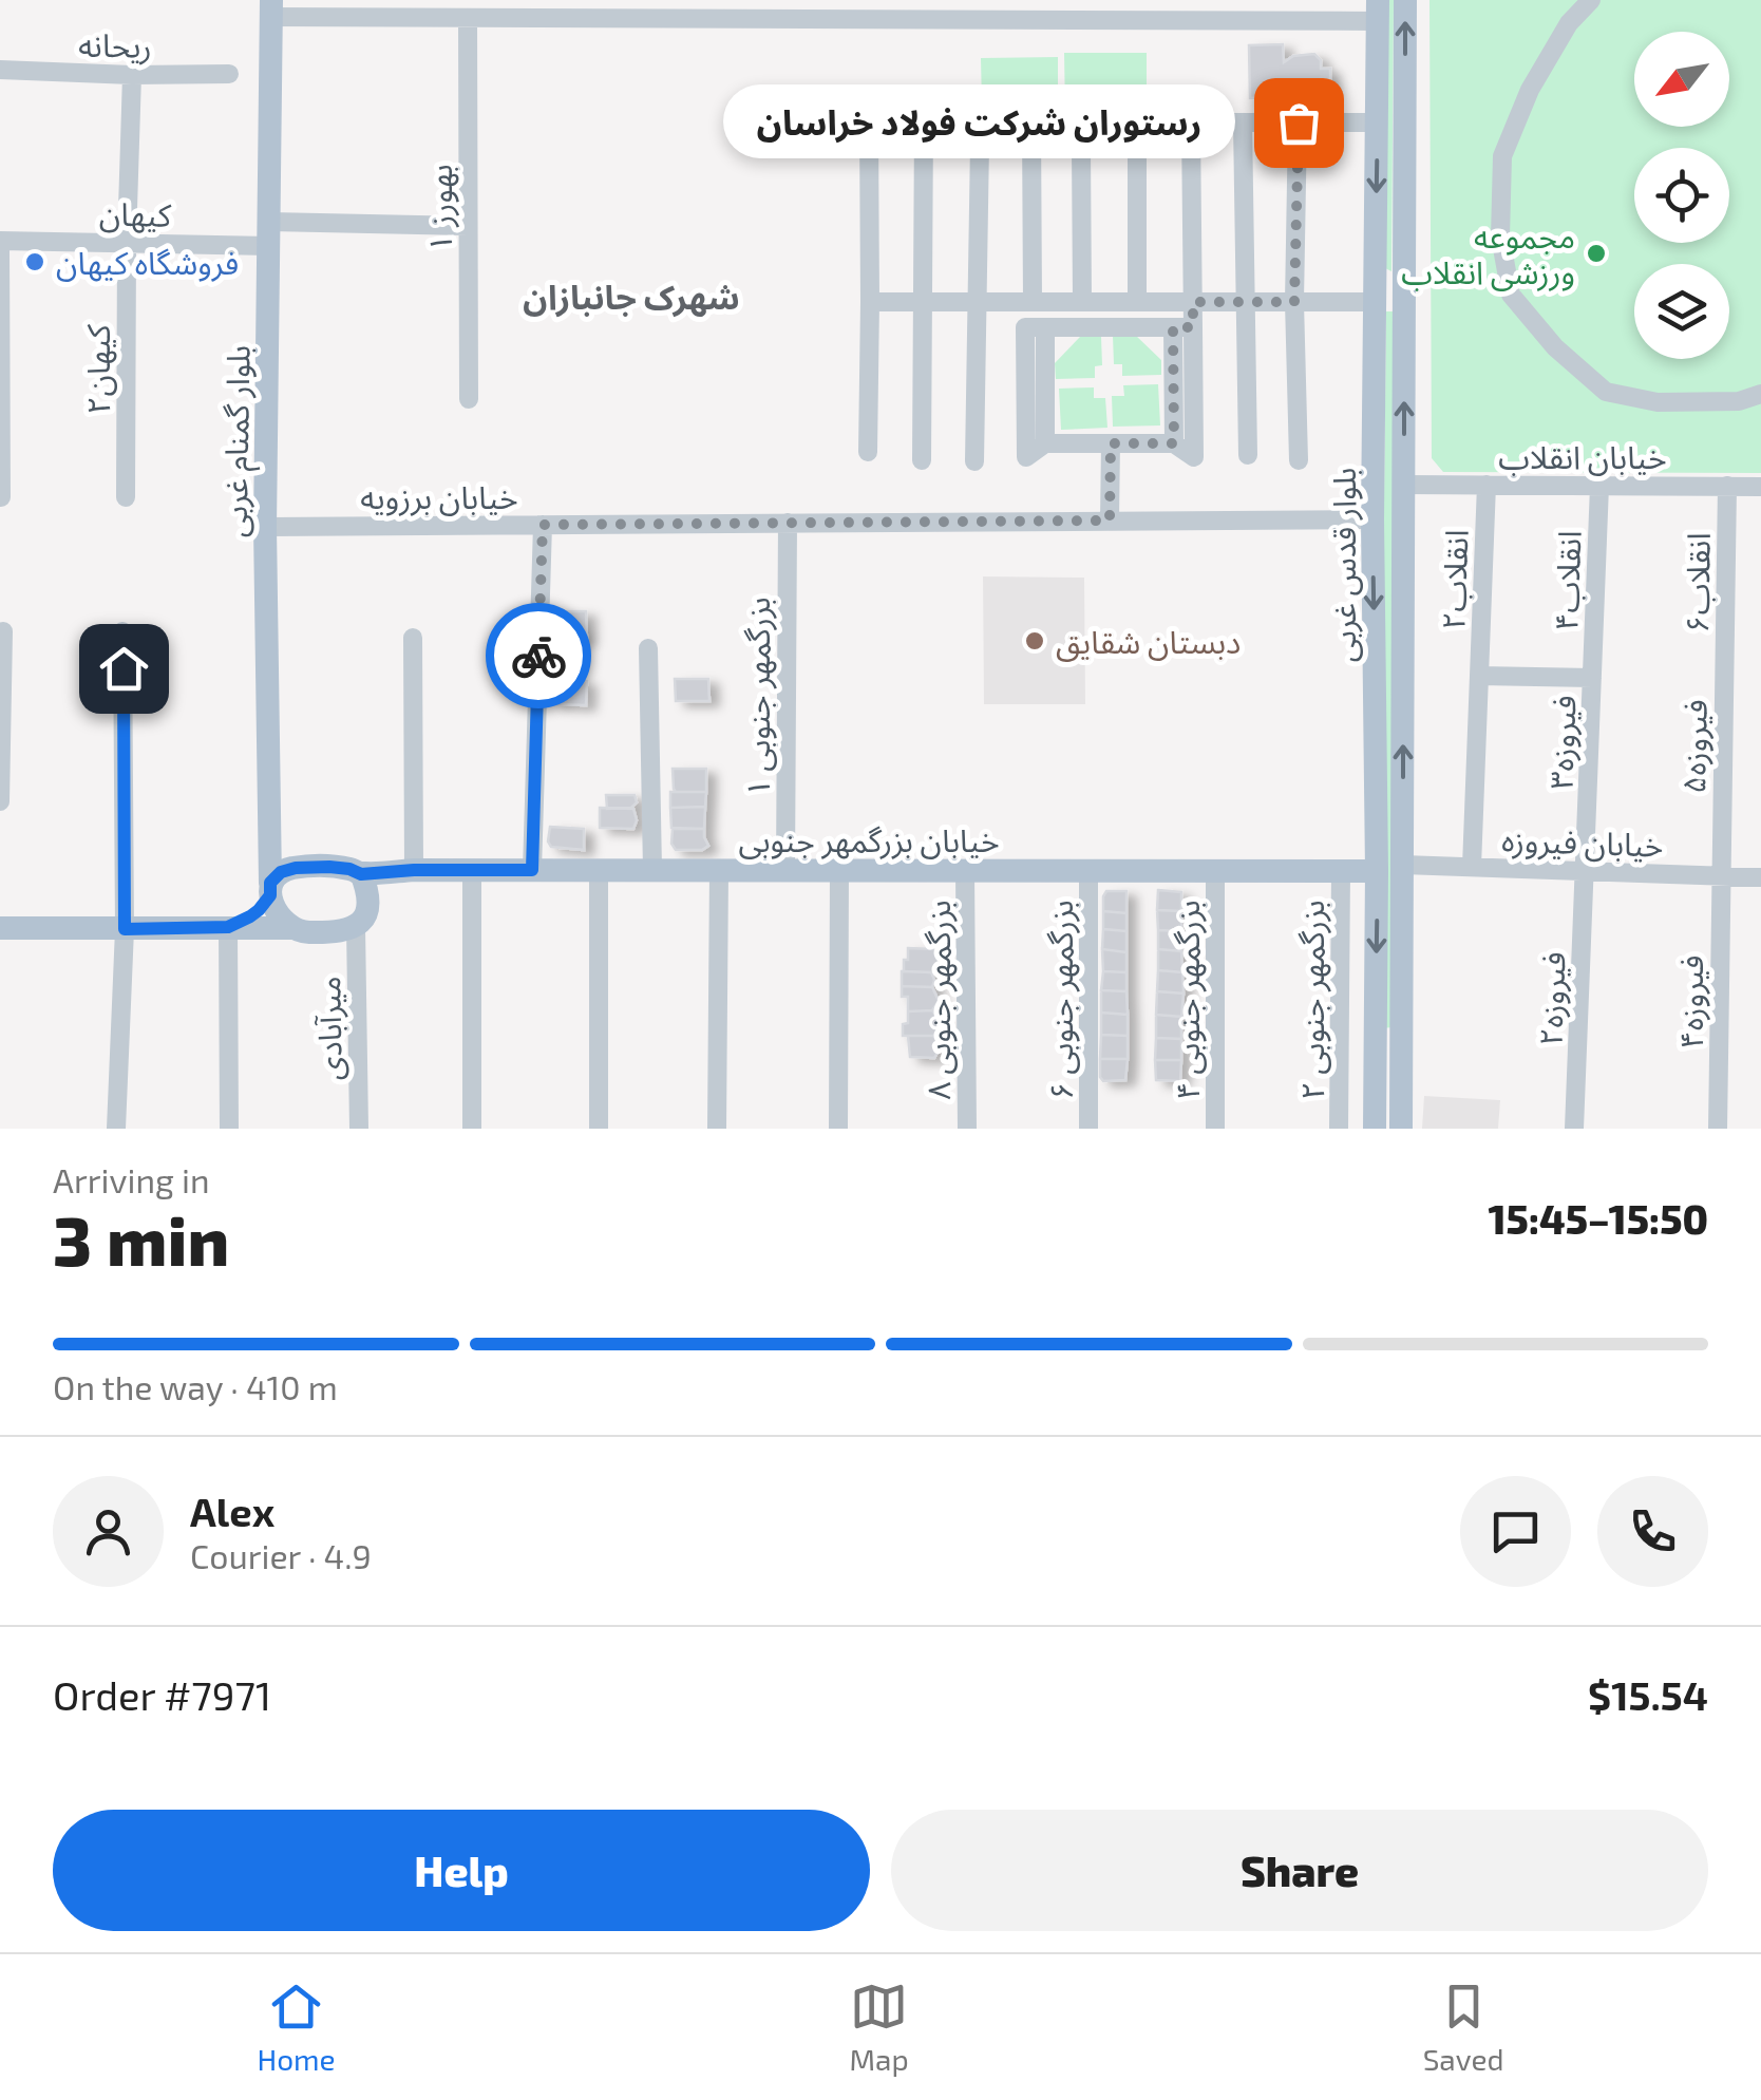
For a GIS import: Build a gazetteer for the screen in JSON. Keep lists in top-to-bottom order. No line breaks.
{"streets":{"main road":["بلوار گمنام غربی","بلوار قدس غربی","خیابان بزرگمهر جنوبی"],"street":["ریحانه","بهورز ۱","کیهان","کیهان۲","خیابان انقلاب","خیابان برزویه","انقلاب۲","انقلاب۴","انقلاب۶","بزرگمهر جنوبی ۱","فیروزه۳","فیروزه۵","خیابان فیروزه","فیروزه۲","بزرگمهر جنوبی ۸","بزرگمهر جنوبی ۶","بزرگمهر جنوبی ۴","بزرگمهر جنوبی ۲","فیروزه۴","میرآبادی"]},"crossings":[["ریحانه","کیهان۲"],["بهورز ۱","کیهان"],["کیهان","کیهان۲"],["کیهان","بلوار گمنام غربی"],["بلوار گمنام غربی","خیابان برزویه"],["بلوار گمنام غربی","خیابان بزرگمهر جنوبی"],["بلوار گمنام غربی","میرآبادی"],["خیابان انقلاب","بلوار قدس غربی"],["خیابان انقلاب","انقلاب۲"],["خیابان انقلاب","انقلاب۴"],["خیابان انقلاب","انقلاب۶"],["خیابان برزویه","بلوار قدس غربی"],["خیابان برزویه","بزرگمهر جنوبی ۱"],["بلوار قدس غربی","خیابان بزرگمهر جنوبی"],["بلوار قدس غربی","خیابان فیروزه"],["انقلاب۲","خیابان فیروزه"],["انقلاب۴","فیروزه۳"],["انقلاب۶","فیروزه۵"],["بزرگمهر جنوبی ۱","خیابان بزرگمهر جنوبی"],["فیروزه۳","خیابان فیروزه"],["فیروزه۳","فیروزه۲"],["فیروزه۵","خیابان فیروزه"],["فیروزه۵","فیروزه۴"],["خیابان بزرگمهر جنوبی","بزرگمهر جنوبی ۸"],["خیابان بزرگمهر جنوبی","بزرگمهر جنوبی ۶"],["خیابان بزرگمهر جنوبی","بزرگمهر جنوبی ۴"],["خیابان بزرگمهر جنوبی","بزرگمهر جنوبی ۲"],["خیابان بزرگمهر جنوبی","میرآبادی"],["خیابان فیروزه","فیروزه۲"],["خیابان فیروزه","فیروزه۴"]],"districts":["شهرک جانبازان"],"places":["رستوران شرکت فولاد خراسان","مجموعه ورزشی انقلاب","فروشگاه کیهان","دبستان شقایق"],"north":"bottom left","page":{"bubble":"رستوران شرکت فولاد خراسان","heading":["3 min","Arriving in","15:45–15:50"],"panel":["Alex","Courier · 4.9","Order #7971","$15.54"],"bar":"On the way · 410 m","buttons":["Help","Share"],"tabs":["Home","Map","Saved"]}}
